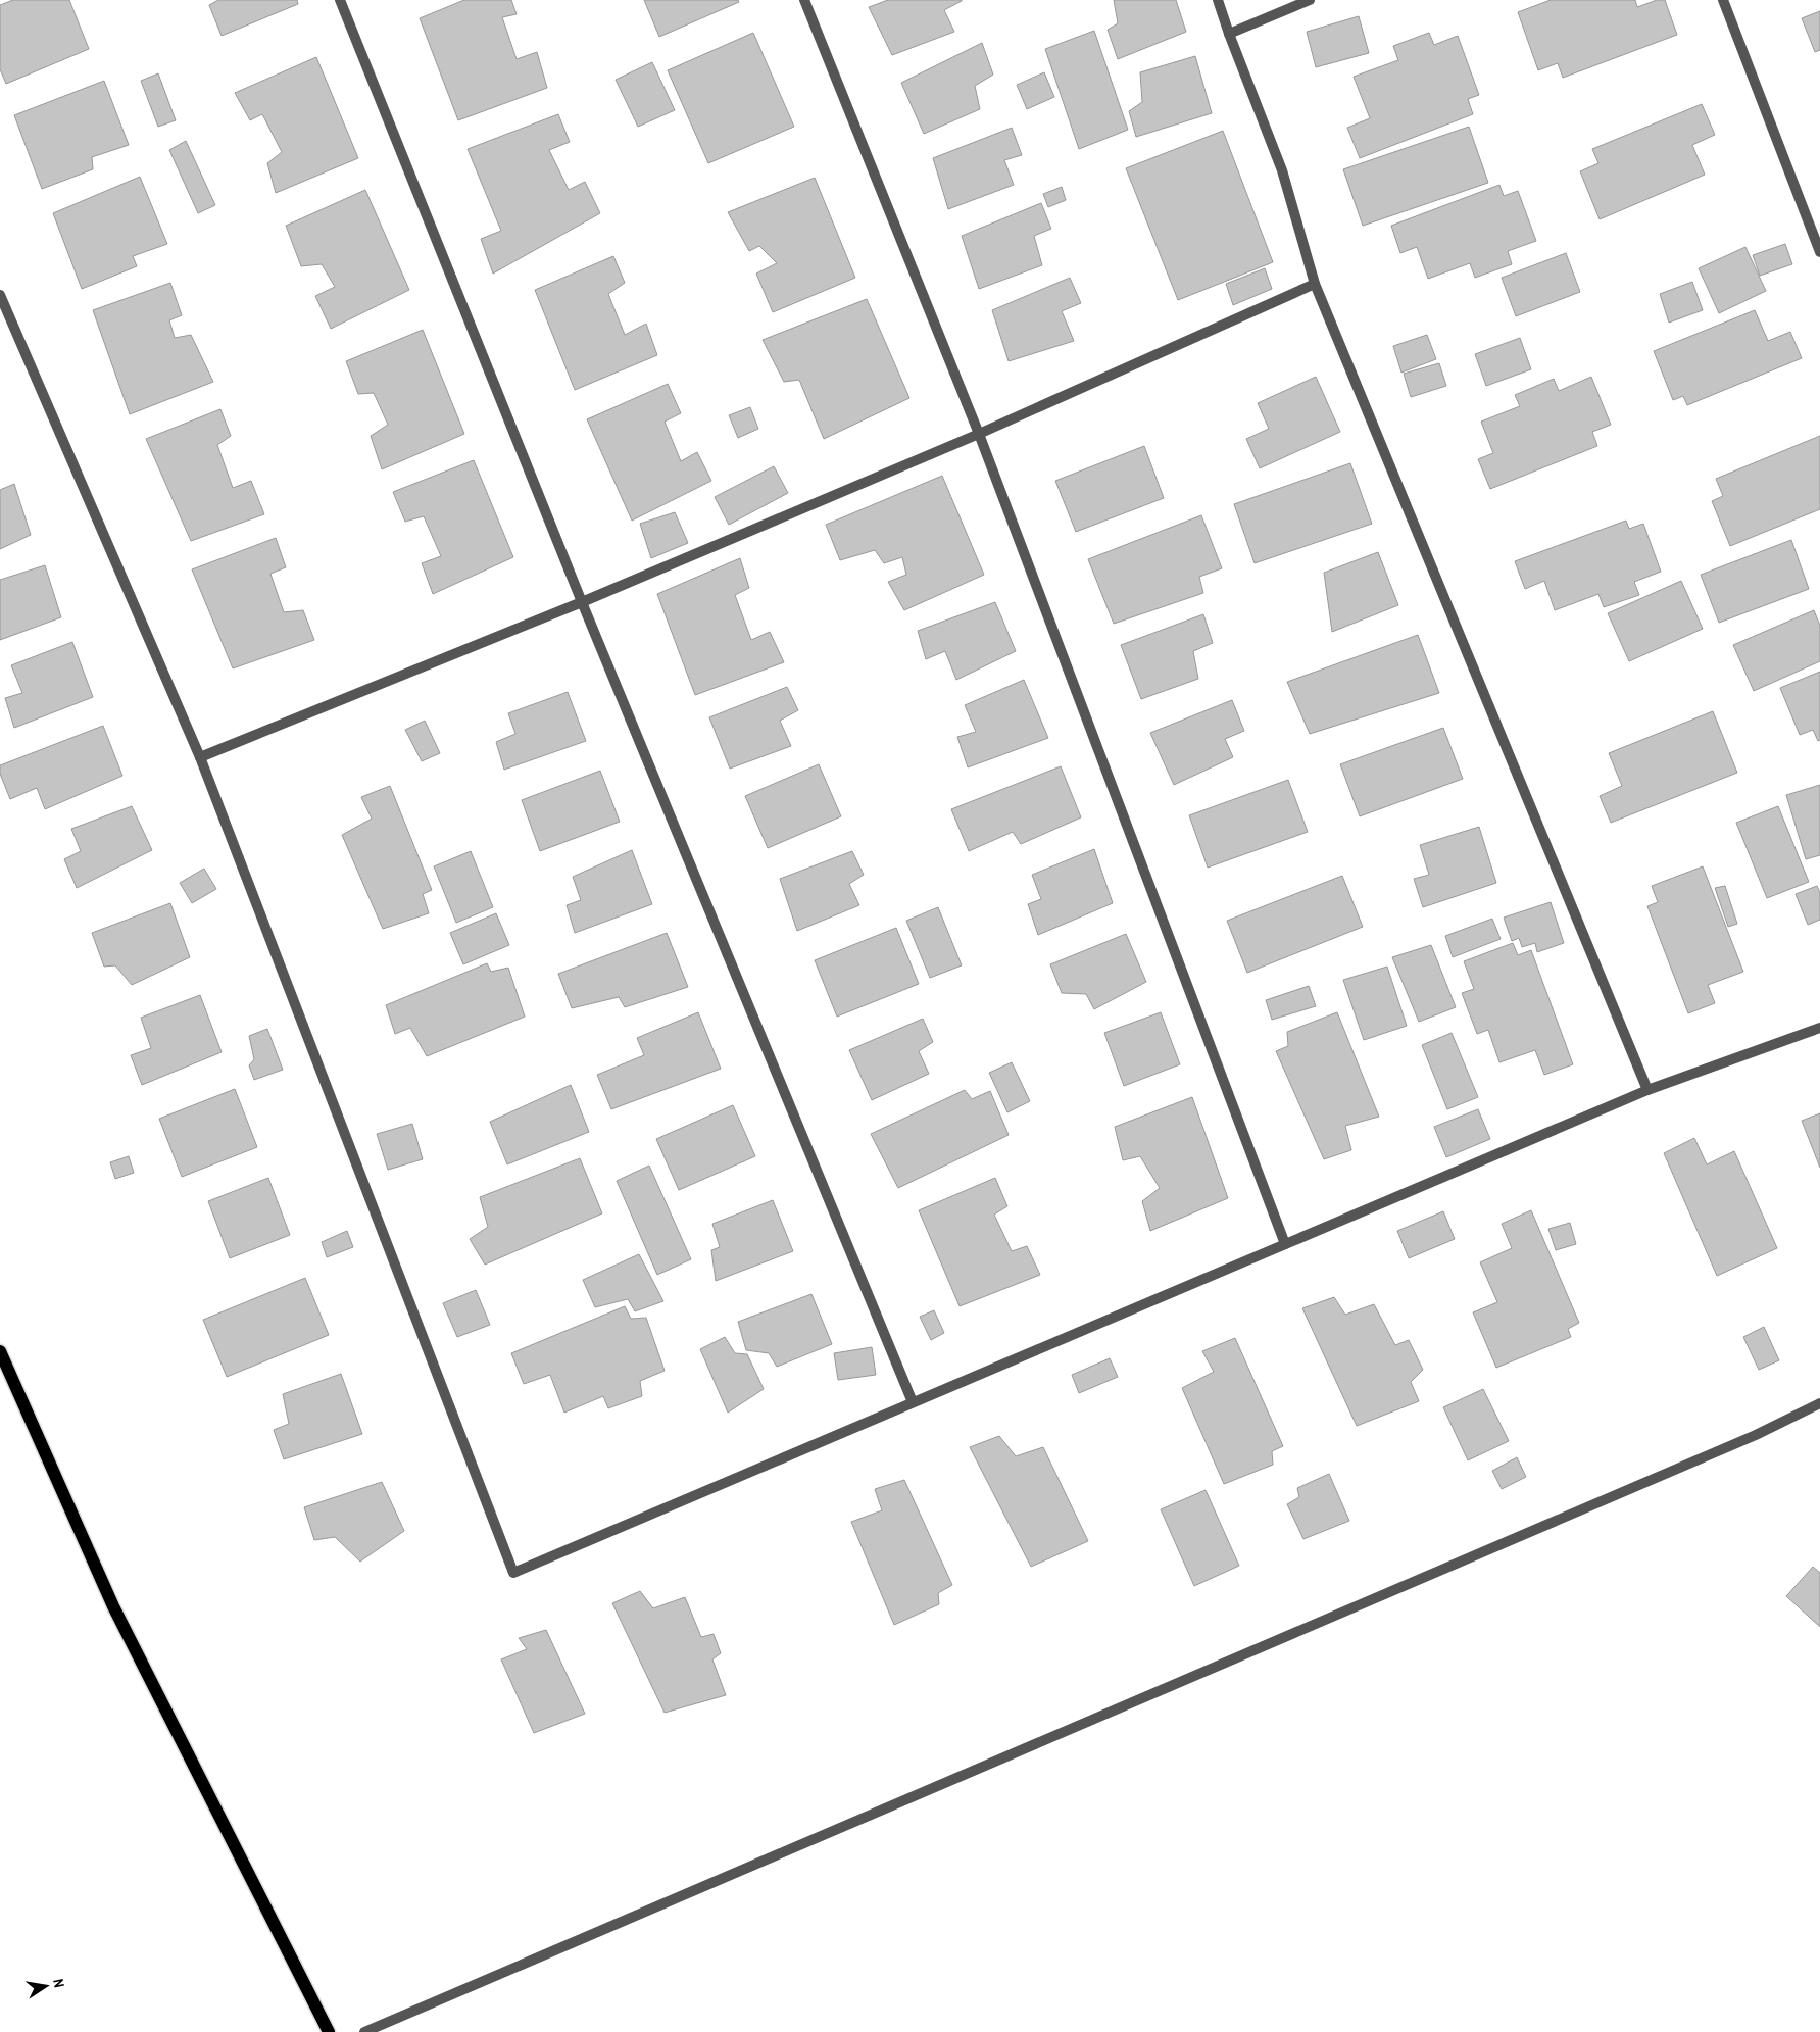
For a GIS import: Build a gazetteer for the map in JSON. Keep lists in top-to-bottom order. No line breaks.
{"north":"right"}
